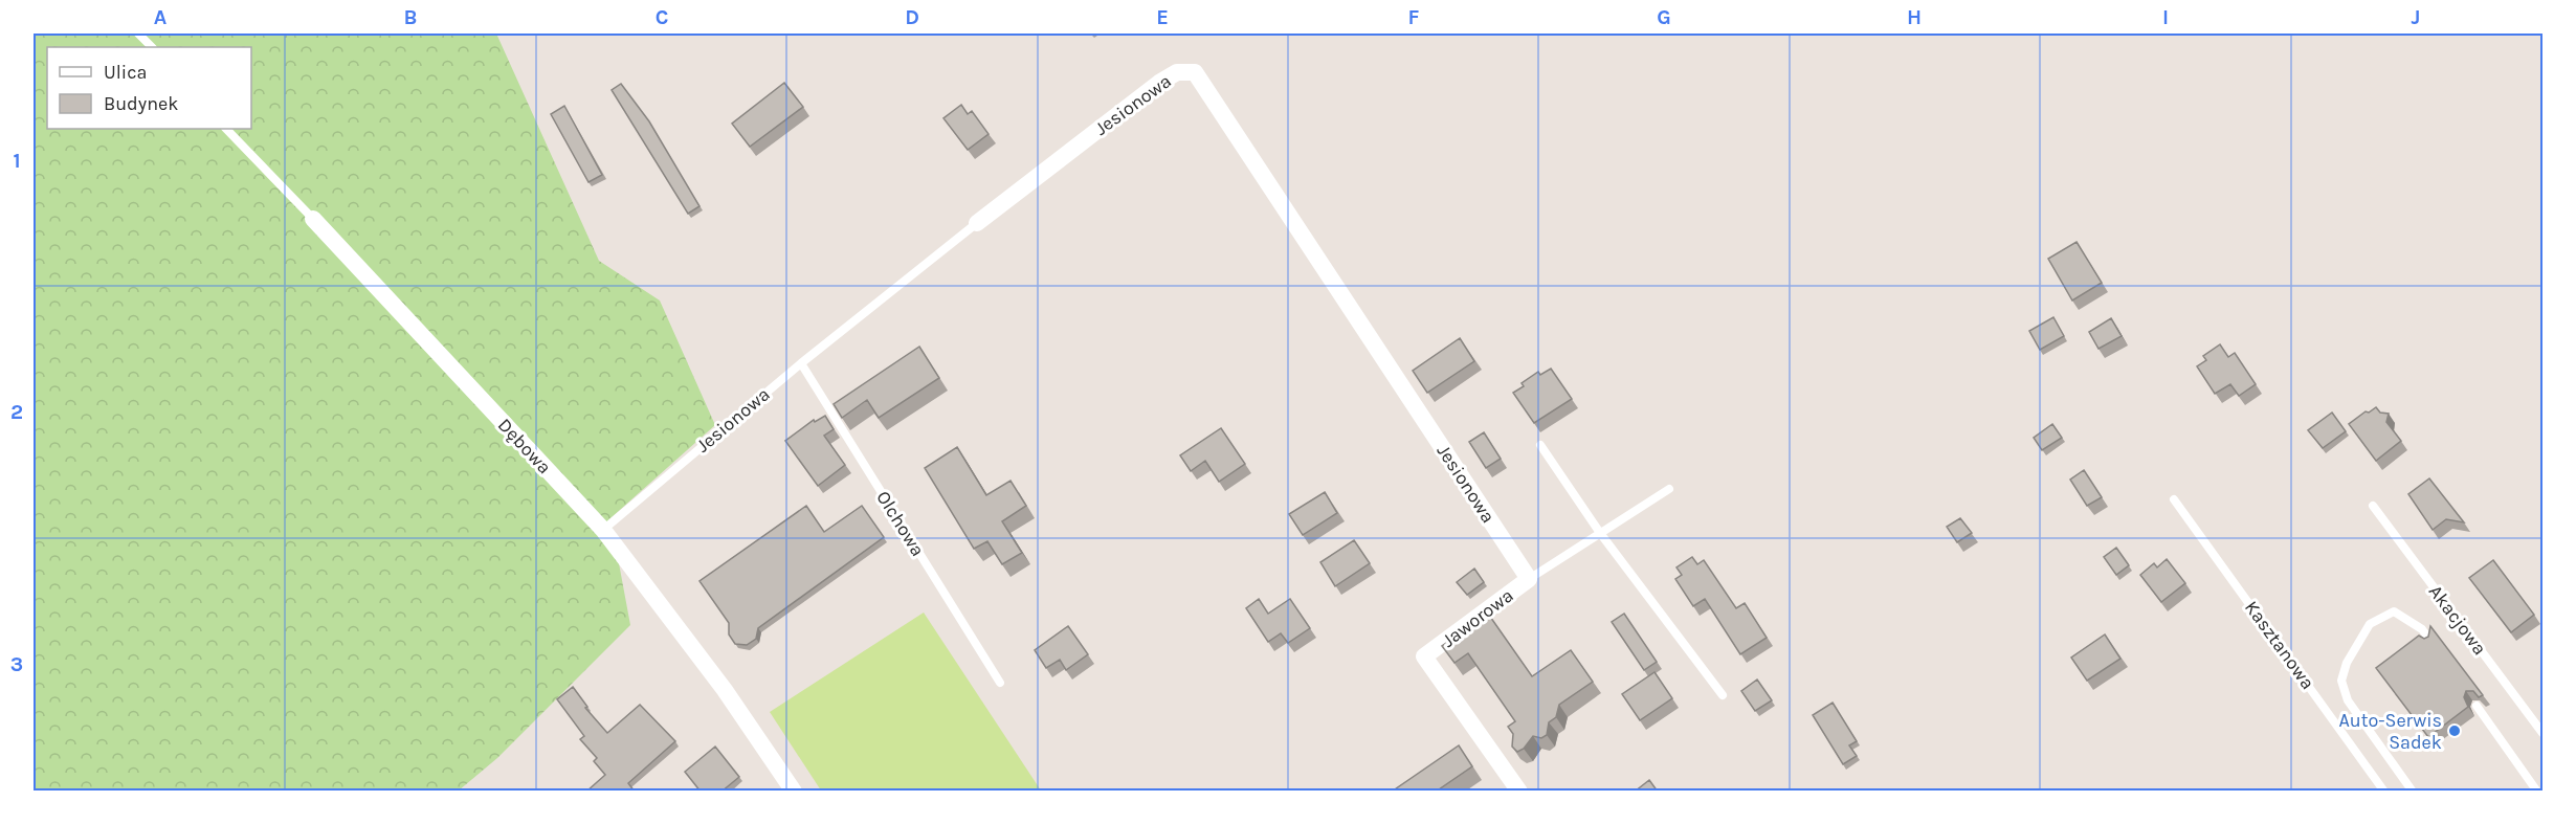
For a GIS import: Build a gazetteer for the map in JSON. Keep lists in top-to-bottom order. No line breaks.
{"streets":{"street":["Jesionowa","Dębowa","Jaworowa"],"lane":["Olchowa","Akacjowa","Kasztanowa"]},"crossings":[["Jesionowa","Dębowa"],["Jesionowa","Olchowa"],["Jesionowa","Jaworowa"]],"places":["Auto-Serwis Sadek"],"legend":["Ulica","Budynek"],"grid":{"columns":["A","B","C","D","E","F","G","H","I","J"],"rows":["1","2","3"]}}
